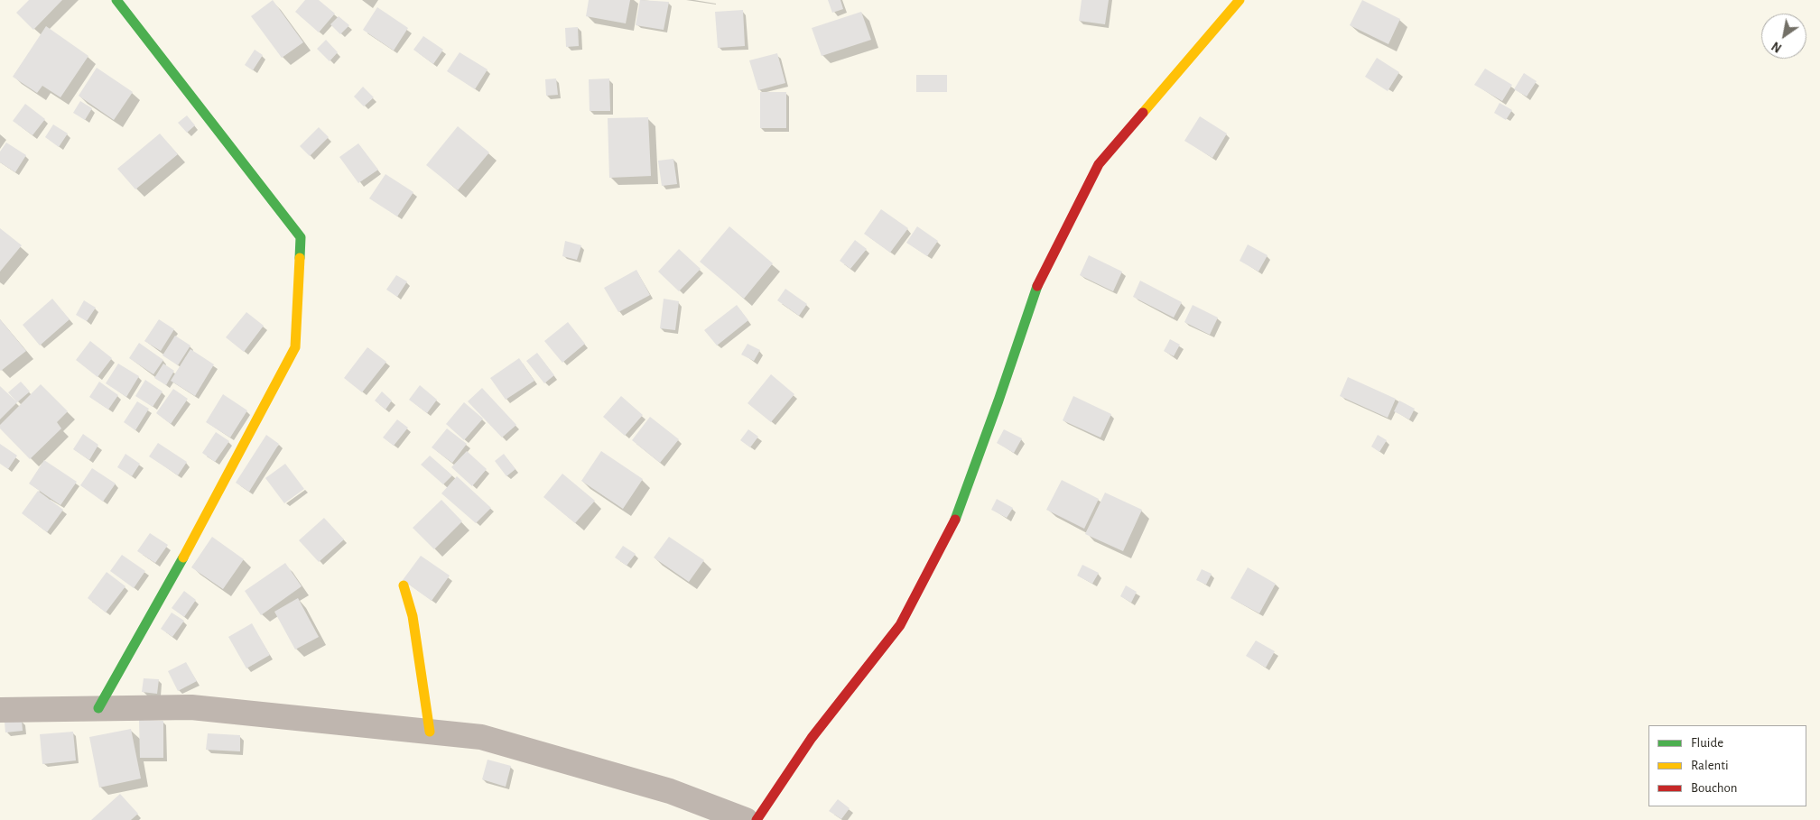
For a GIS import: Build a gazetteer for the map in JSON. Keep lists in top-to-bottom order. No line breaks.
{"legend":["Fluide","Ralenti","Bouchon"],"north":"bottom left"}
